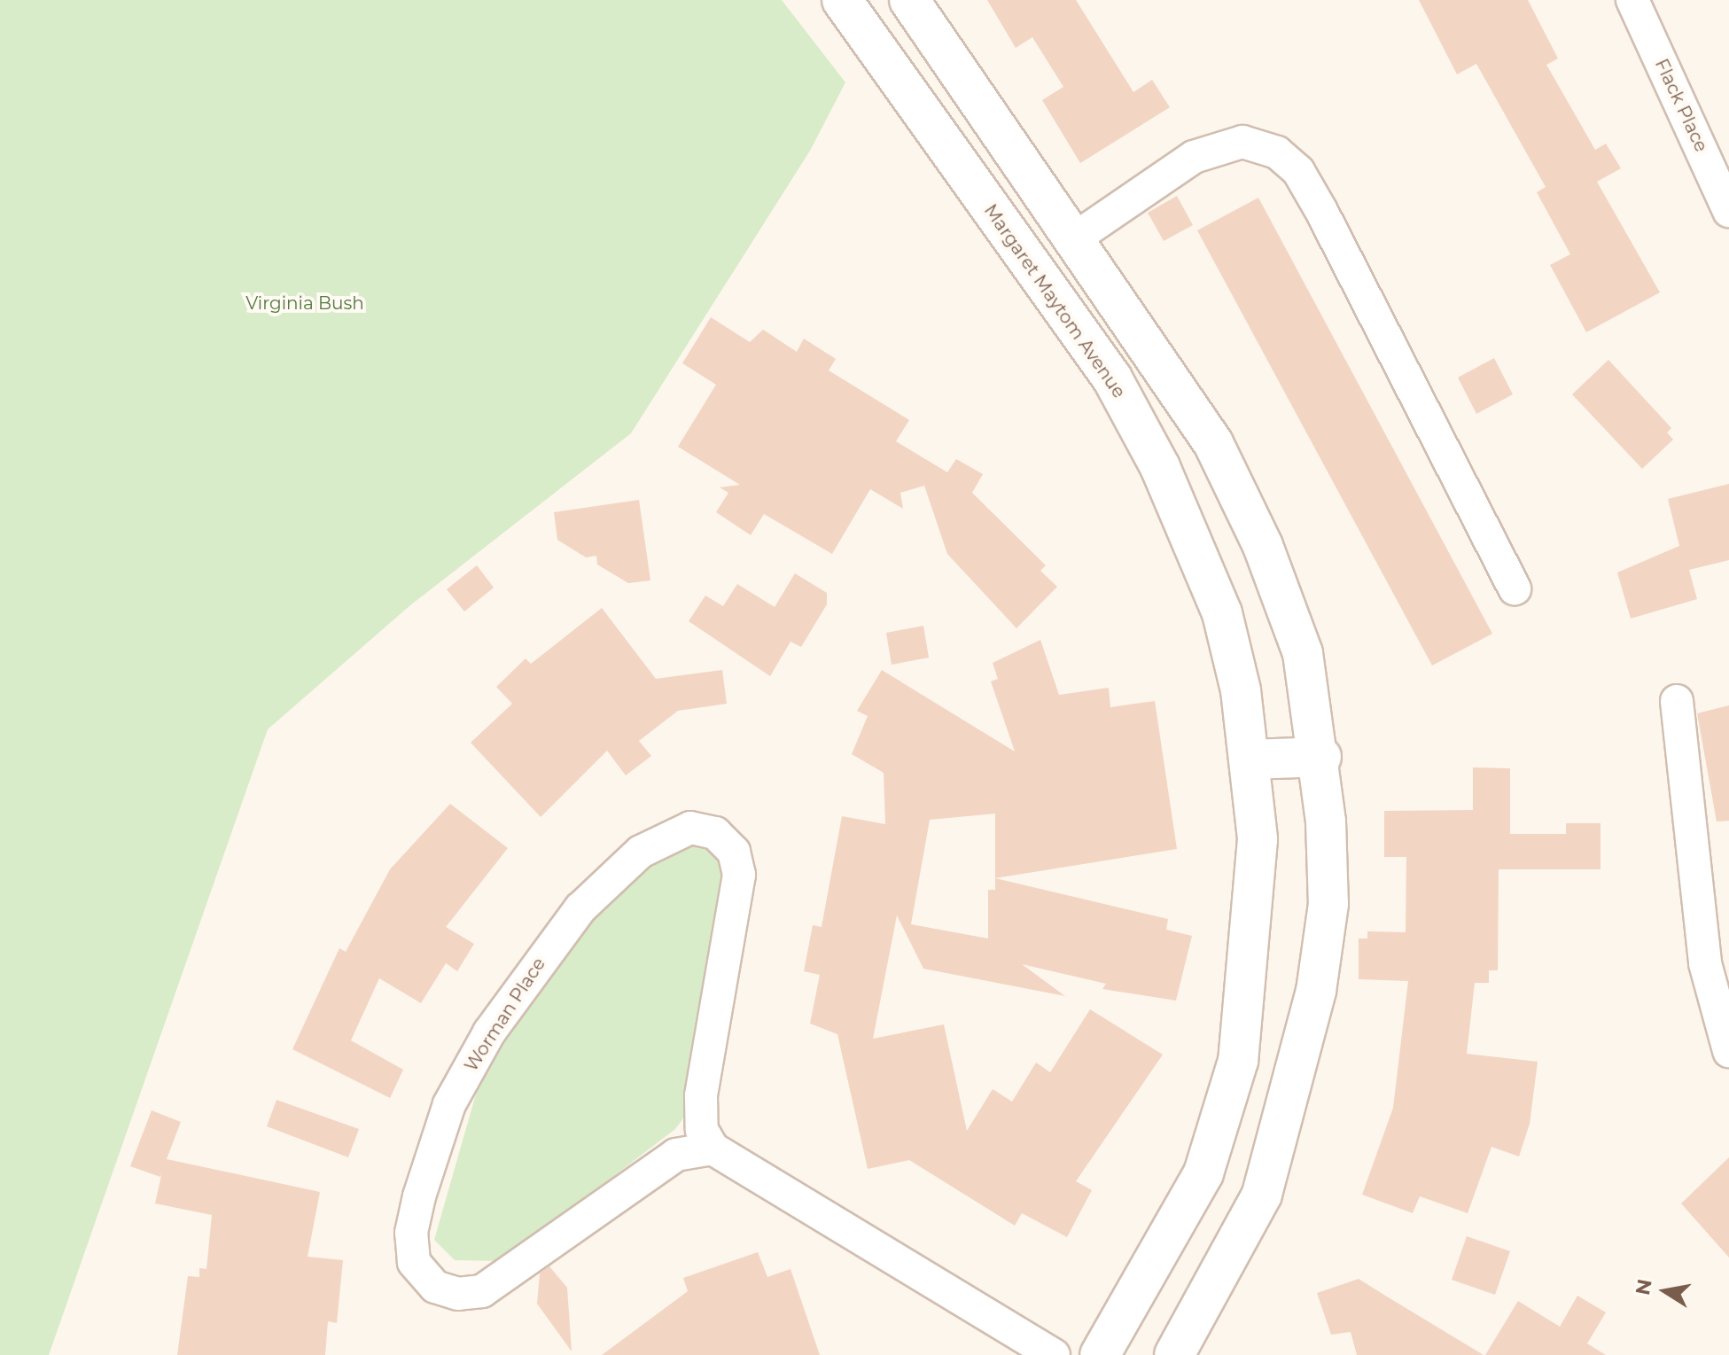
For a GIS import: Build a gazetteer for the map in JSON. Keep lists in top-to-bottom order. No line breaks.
{"streets":{"street":["Flack Place","Margaret Maytom Avenue","Worman Place"]},"parks":["Virginia Bush"],"north":"left"}
